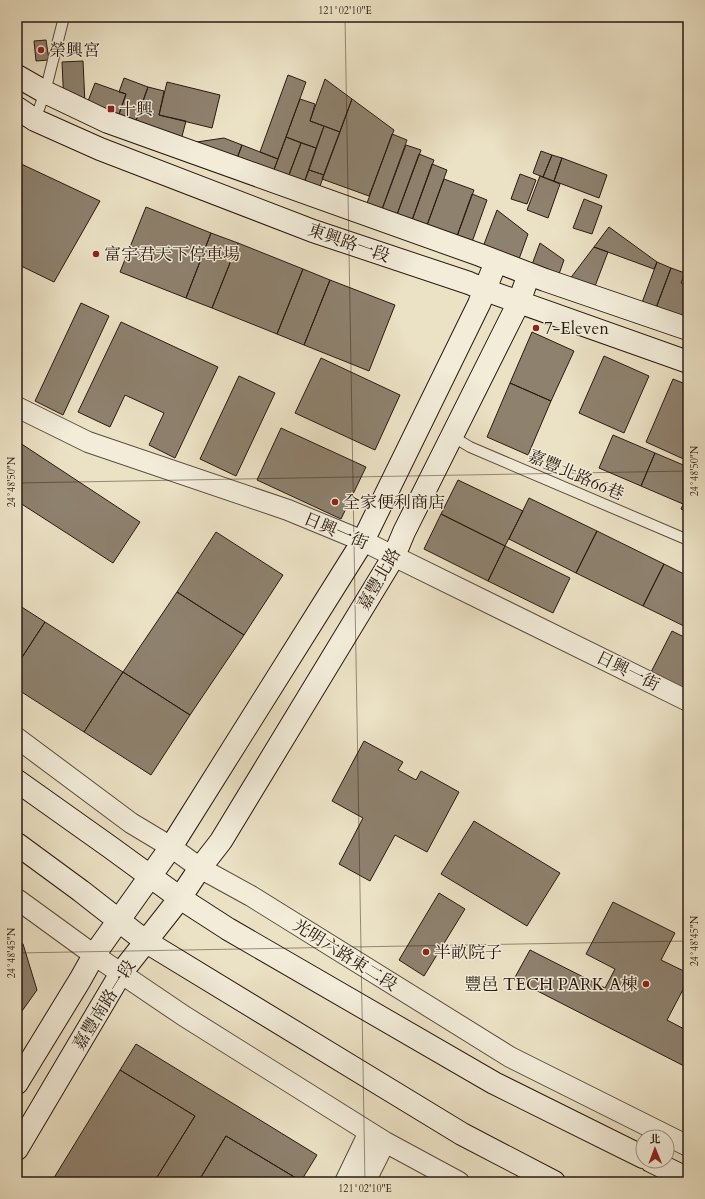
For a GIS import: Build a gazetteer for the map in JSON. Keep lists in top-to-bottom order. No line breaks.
{"streets":{"street":["東興路一段","日興一街","嘉豐北路","光明六路東二段","嘉豐南路一段"],"lane":["嘉豐北路66巷"]},"crossings":[["東興路一段","嘉豐北路"],["嘉豐北路66巷","嘉豐北路"],["日興一街","嘉豐北路"],["嘉豐北路","光明六路東二段"],["嘉豐北路","嘉豐南路一段"],["光明六路東二段","嘉豐南路一段"]],"places":{"other":["榮興宮","富宇君天下停車場","7-Eleven","全家便利商店","半畝院子","豐邑 TECH PARK A棟"],"transit":["十興"]},"north":"top","coordinates":["121°02'10\"E","24°48'50\"N","24°48'45\"N"]}
